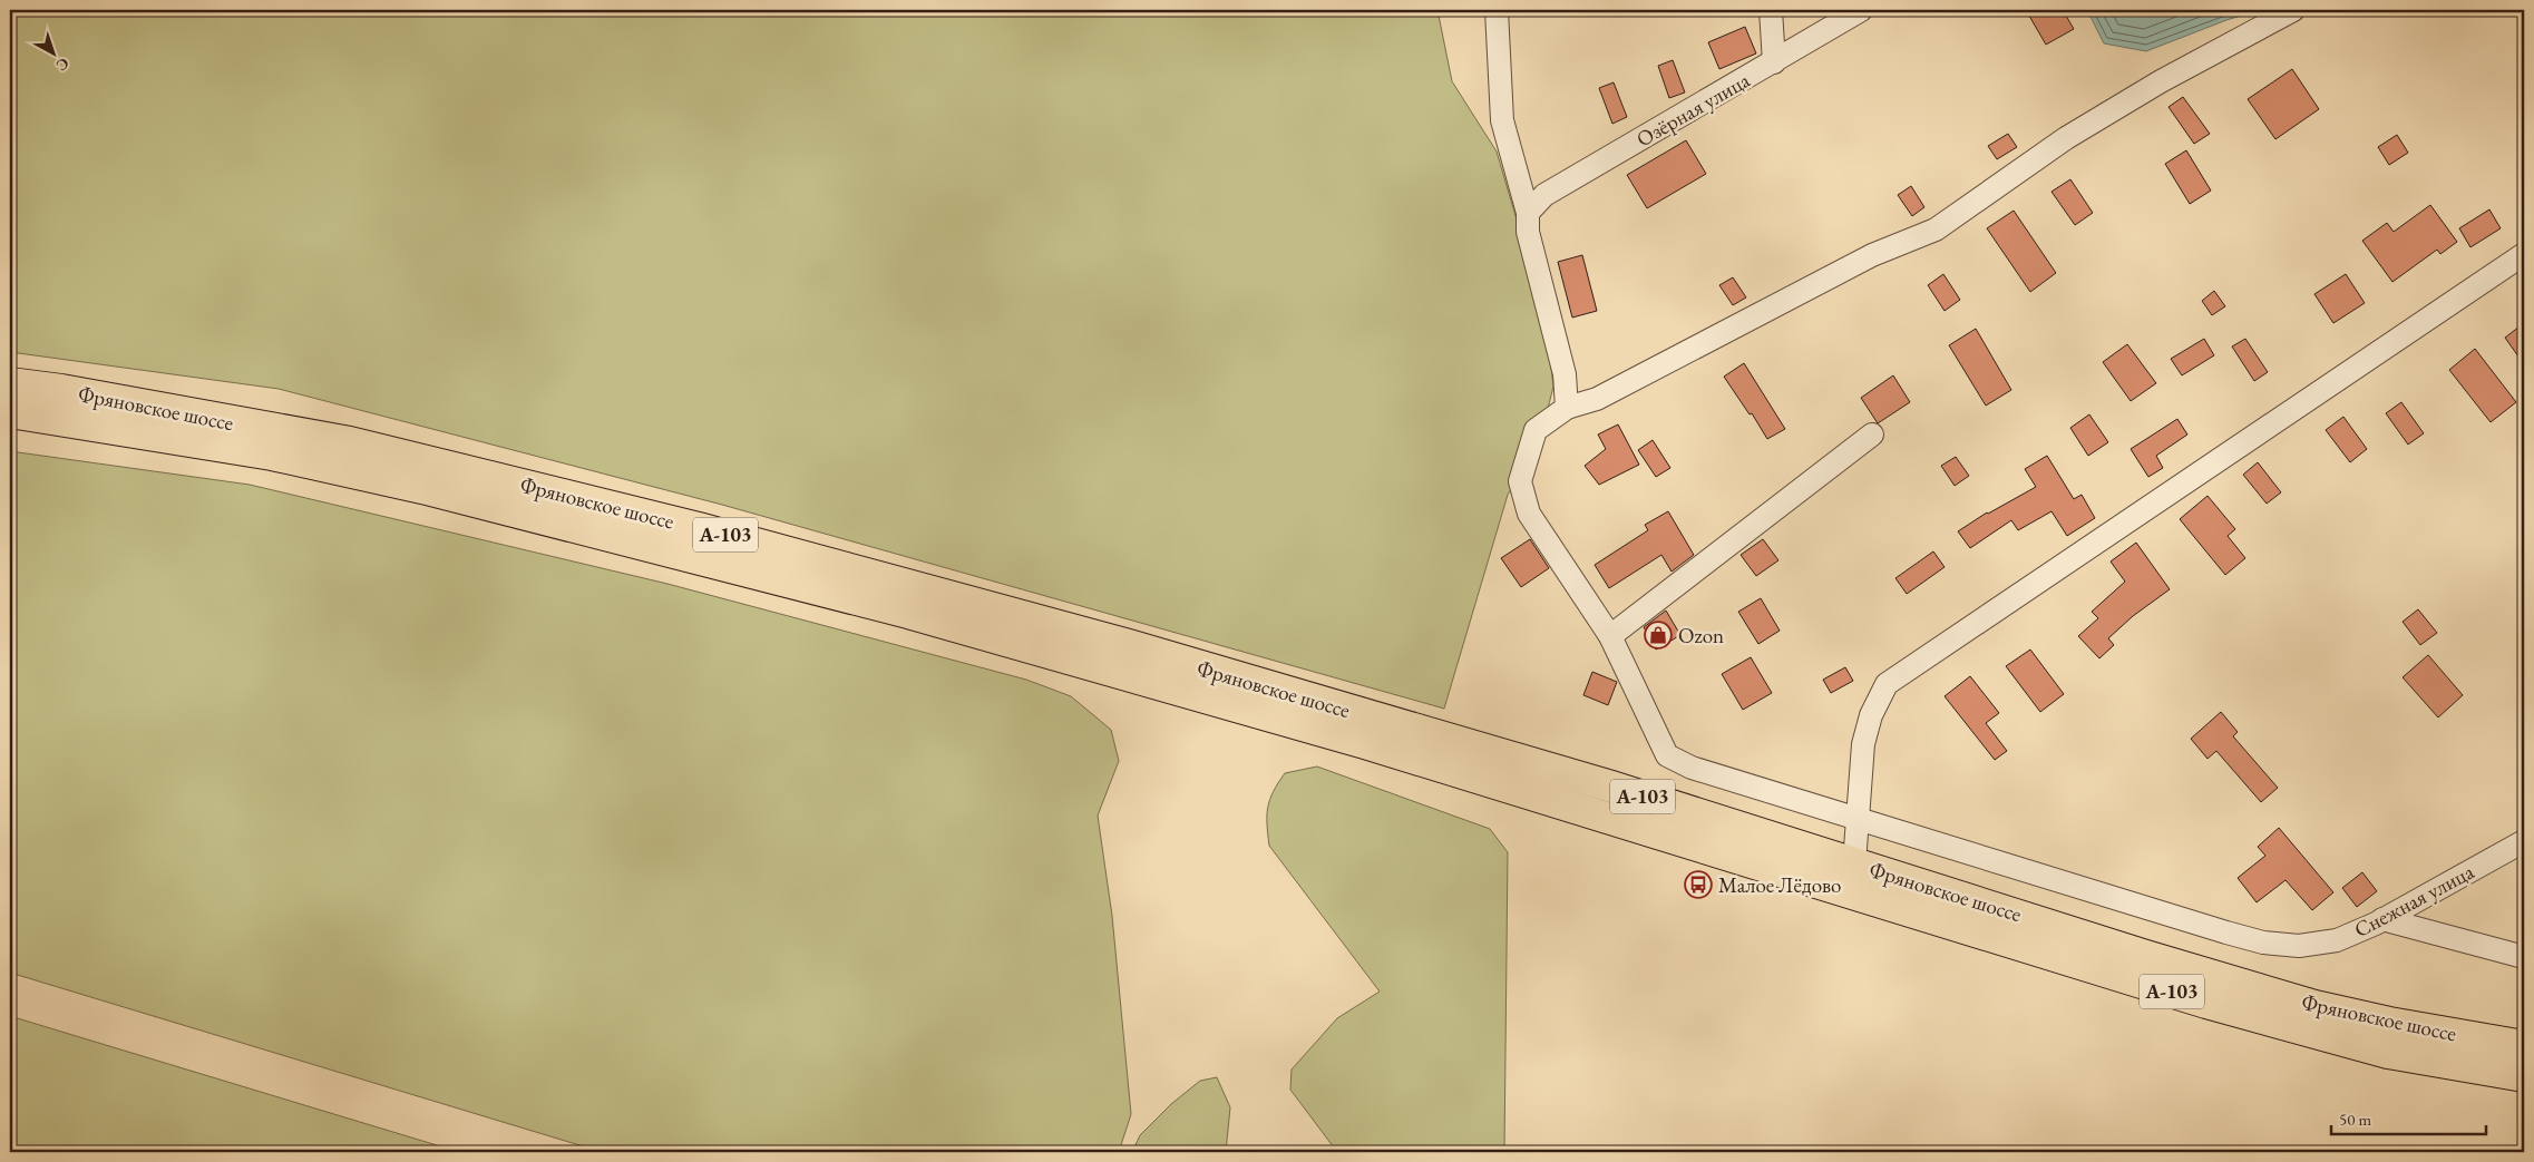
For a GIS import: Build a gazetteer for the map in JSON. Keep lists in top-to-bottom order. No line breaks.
{"streets":{"main road":["Фряновское шоссе","А-103"],"street":["Озёрная улица","Снежная улица"]},"places":{"shop":["Ozon"],"bus stop":["Малое Лёдово"]},"scale_bar":"50 m","north":"bottom right"}
